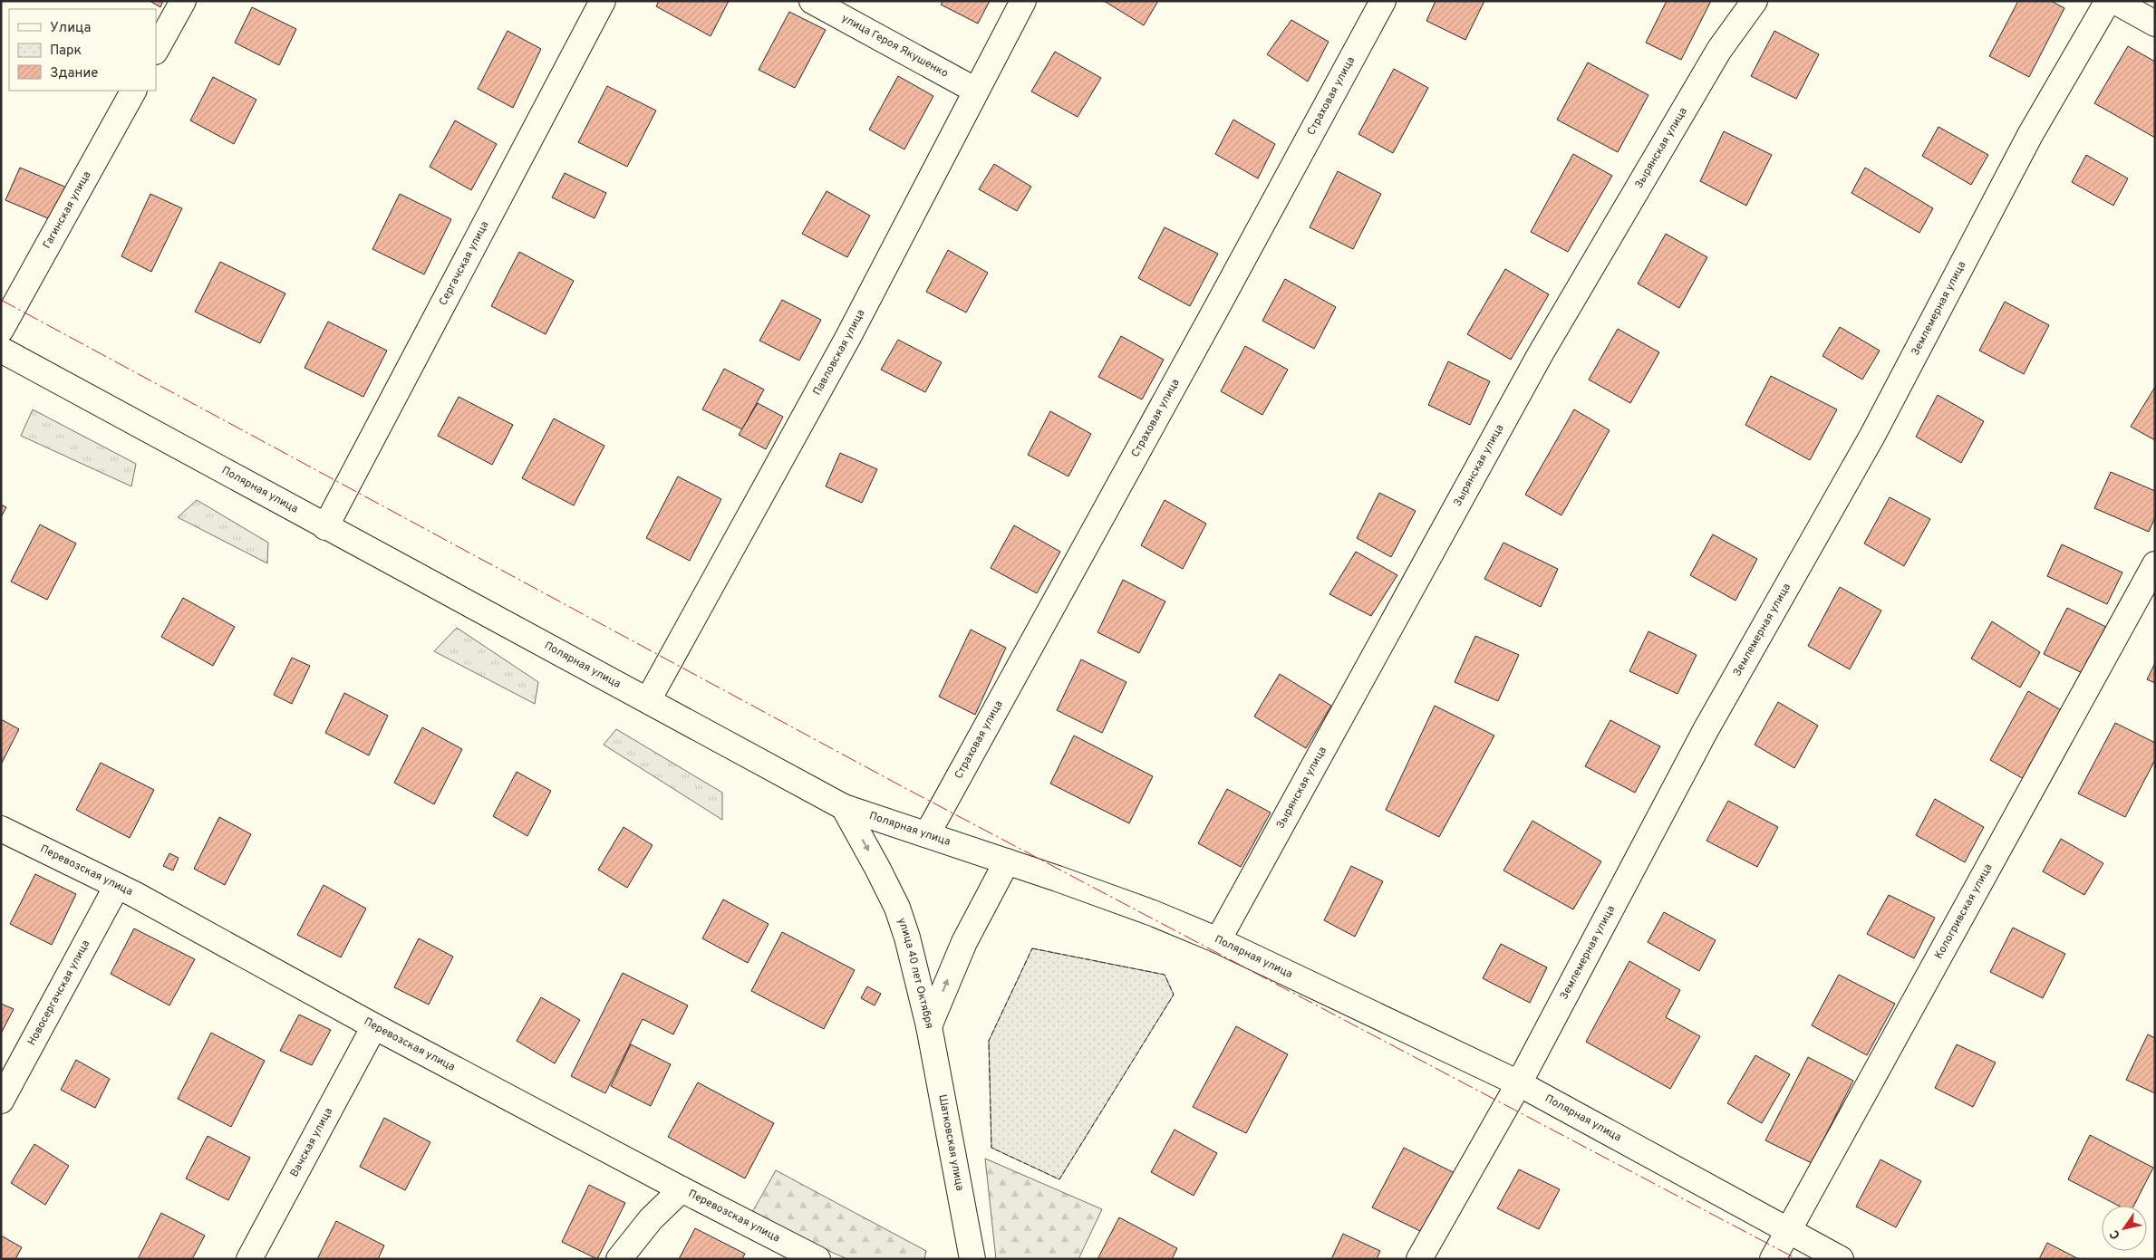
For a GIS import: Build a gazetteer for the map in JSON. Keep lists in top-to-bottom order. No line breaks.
{"streets":{"street":["улица Героя Якушенко","Страховая улица","Зырянская улица","Гагинская улица","Сергачская улица","Землемерная улица","Павловская улица","Полярная улица","Перевозская улица","Кологривская улица","улица 40 лет Октября","Новосергачская улица","Вачская улица","Шатковская улица"]},"crossings":[["улица Героя Якушенко","Павловская улица"],["Страховая улица","Полярная улица"],["Зырянская улица","Полярная улица"],["Сергачская улица","Полярная улица"],["Землемерная улица","Полярная улица"],["Павловская улица","Полярная улица"],["Полярная улица","Кологривская улица"],["Полярная улица","улица 40 лет Октября"],["Перевозская улица","Новосергачская улица"],["Перевозская улица","Вачская улица"],["улица 40 лет Октября","Шатковская улица"]],"legend":["Улица","Парк","Здание"],"north":"bottom left"}
